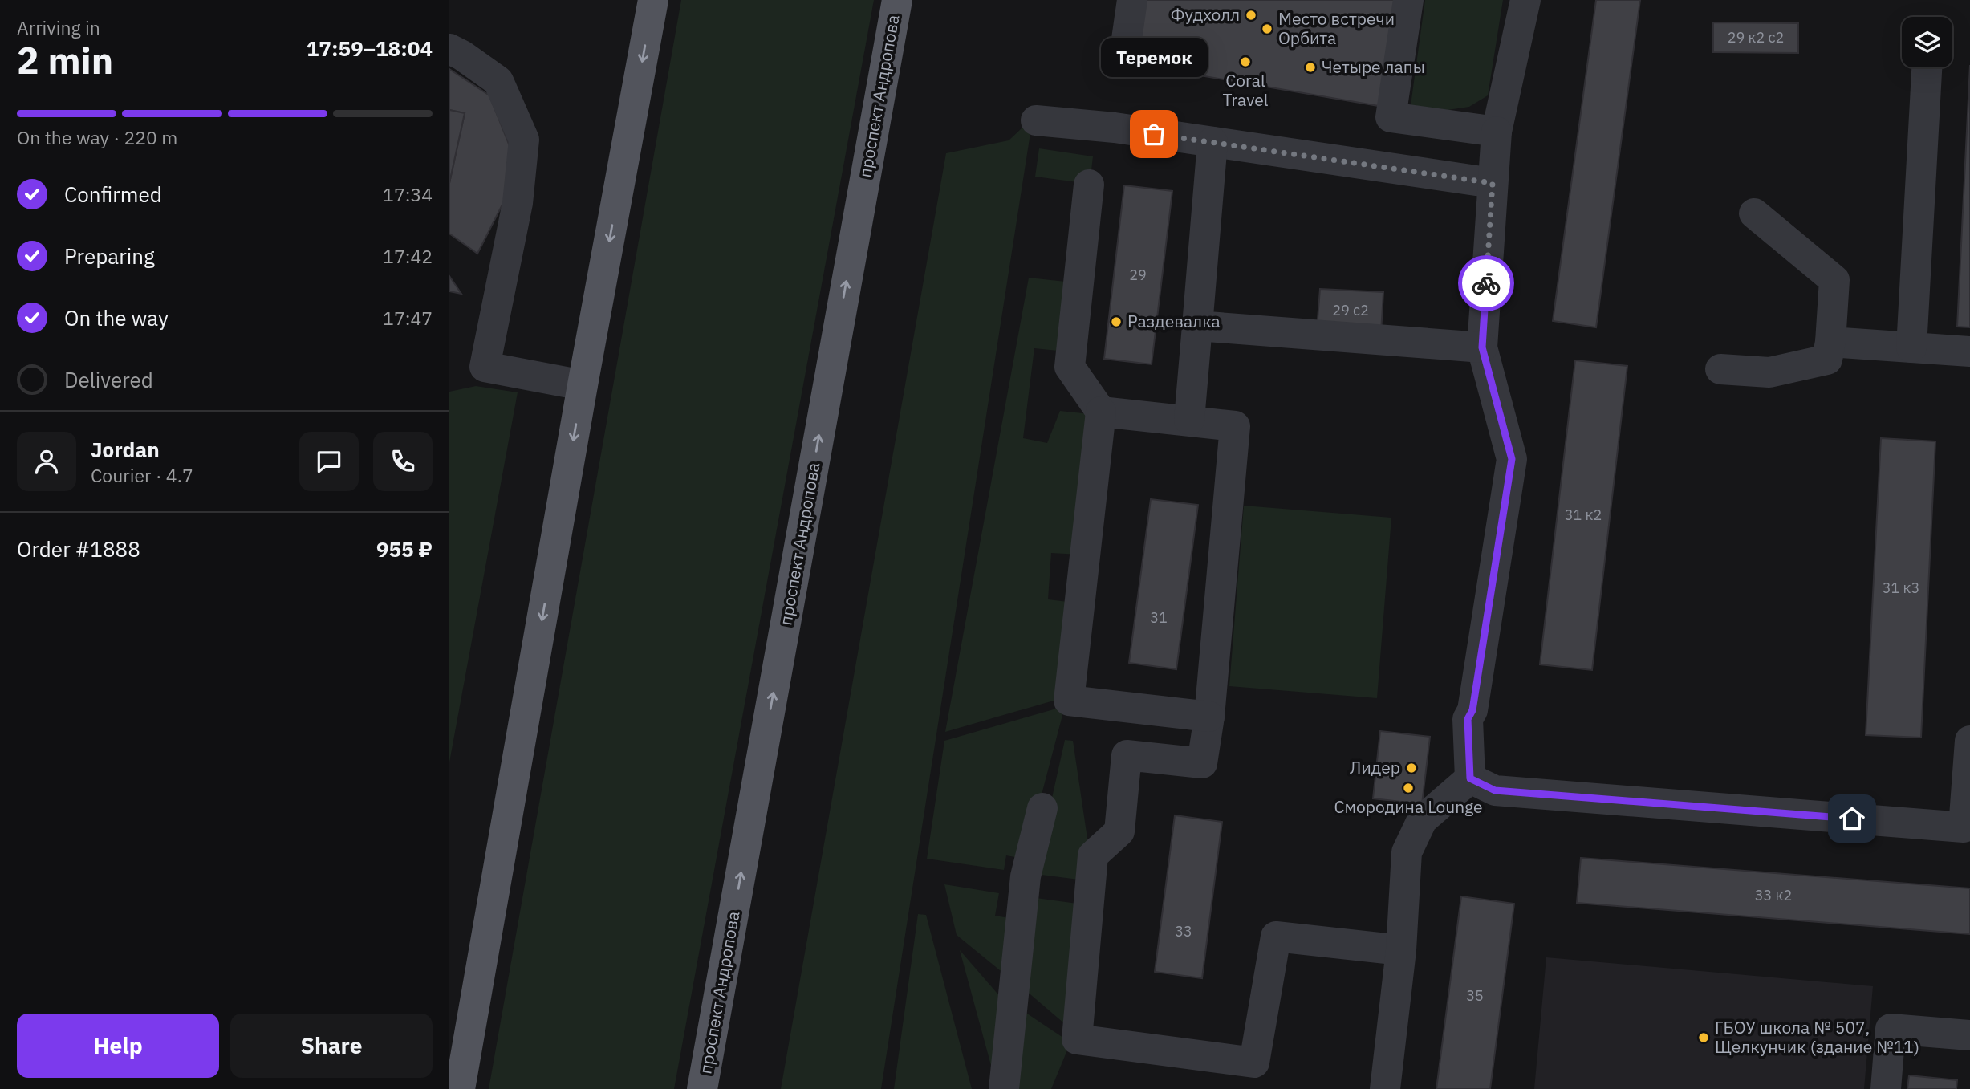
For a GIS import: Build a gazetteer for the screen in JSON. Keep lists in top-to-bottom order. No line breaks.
{"streets":{"main road":["проспект Андропова"]},"places":["Фудхолл","Место встречи Орбита","Coral Travel","Четыре лапы","Теремок","Раздевалка","Лидер","Смородина Lounge","ГБОУ школа № 507, Щелкунчик (здание №11)"],"house_numbers":["29 к2 с2","29","29 с2","31 к2","31 к3","31","33 к2","33","35"],"page":{"heading":["2 min","Arriving in","17:59–18:04"],"panel":["Jordan","Courier · 4.7","Order #1888","955 ₽"],"bubble":"Теремок","bar":"On the way · 220 m","list":[["Confirmed","17:34"],["Preparing","17:42"],["On the way","17:47"],"Delivered"],"buttons":["Help","Share"]}}
